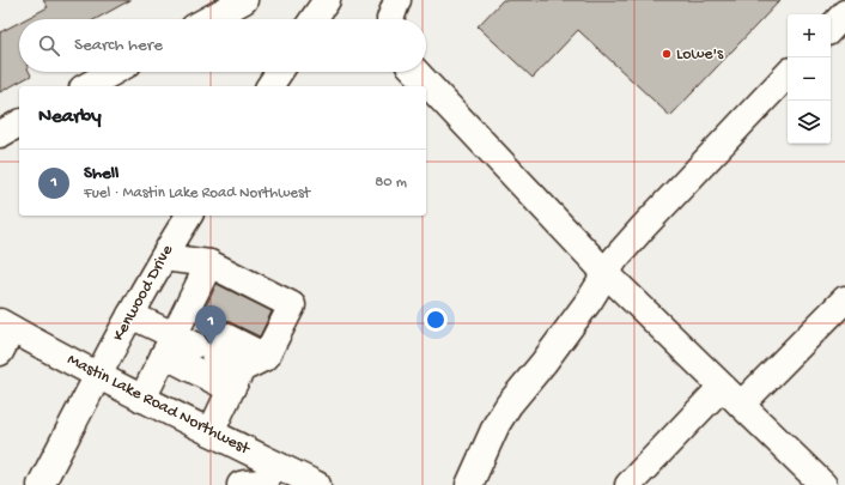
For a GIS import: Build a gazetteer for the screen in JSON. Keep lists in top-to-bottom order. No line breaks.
{"streets":{"street":["Kenwood Drive","Mastin Lake Road Northwest"]},"crossings":[["Kenwood Drive","Mastin Lake Road Northwest"]],"places":["Lowe's"],"page":{"map_buttons":["+","−"],"search":"Search here","heading":"Nearby","list":[{"mark":"1","name":"Shell","note":"Fuel · Mastin Lake Road Northwest","value":"80 m"}],"pins":"1"}}
